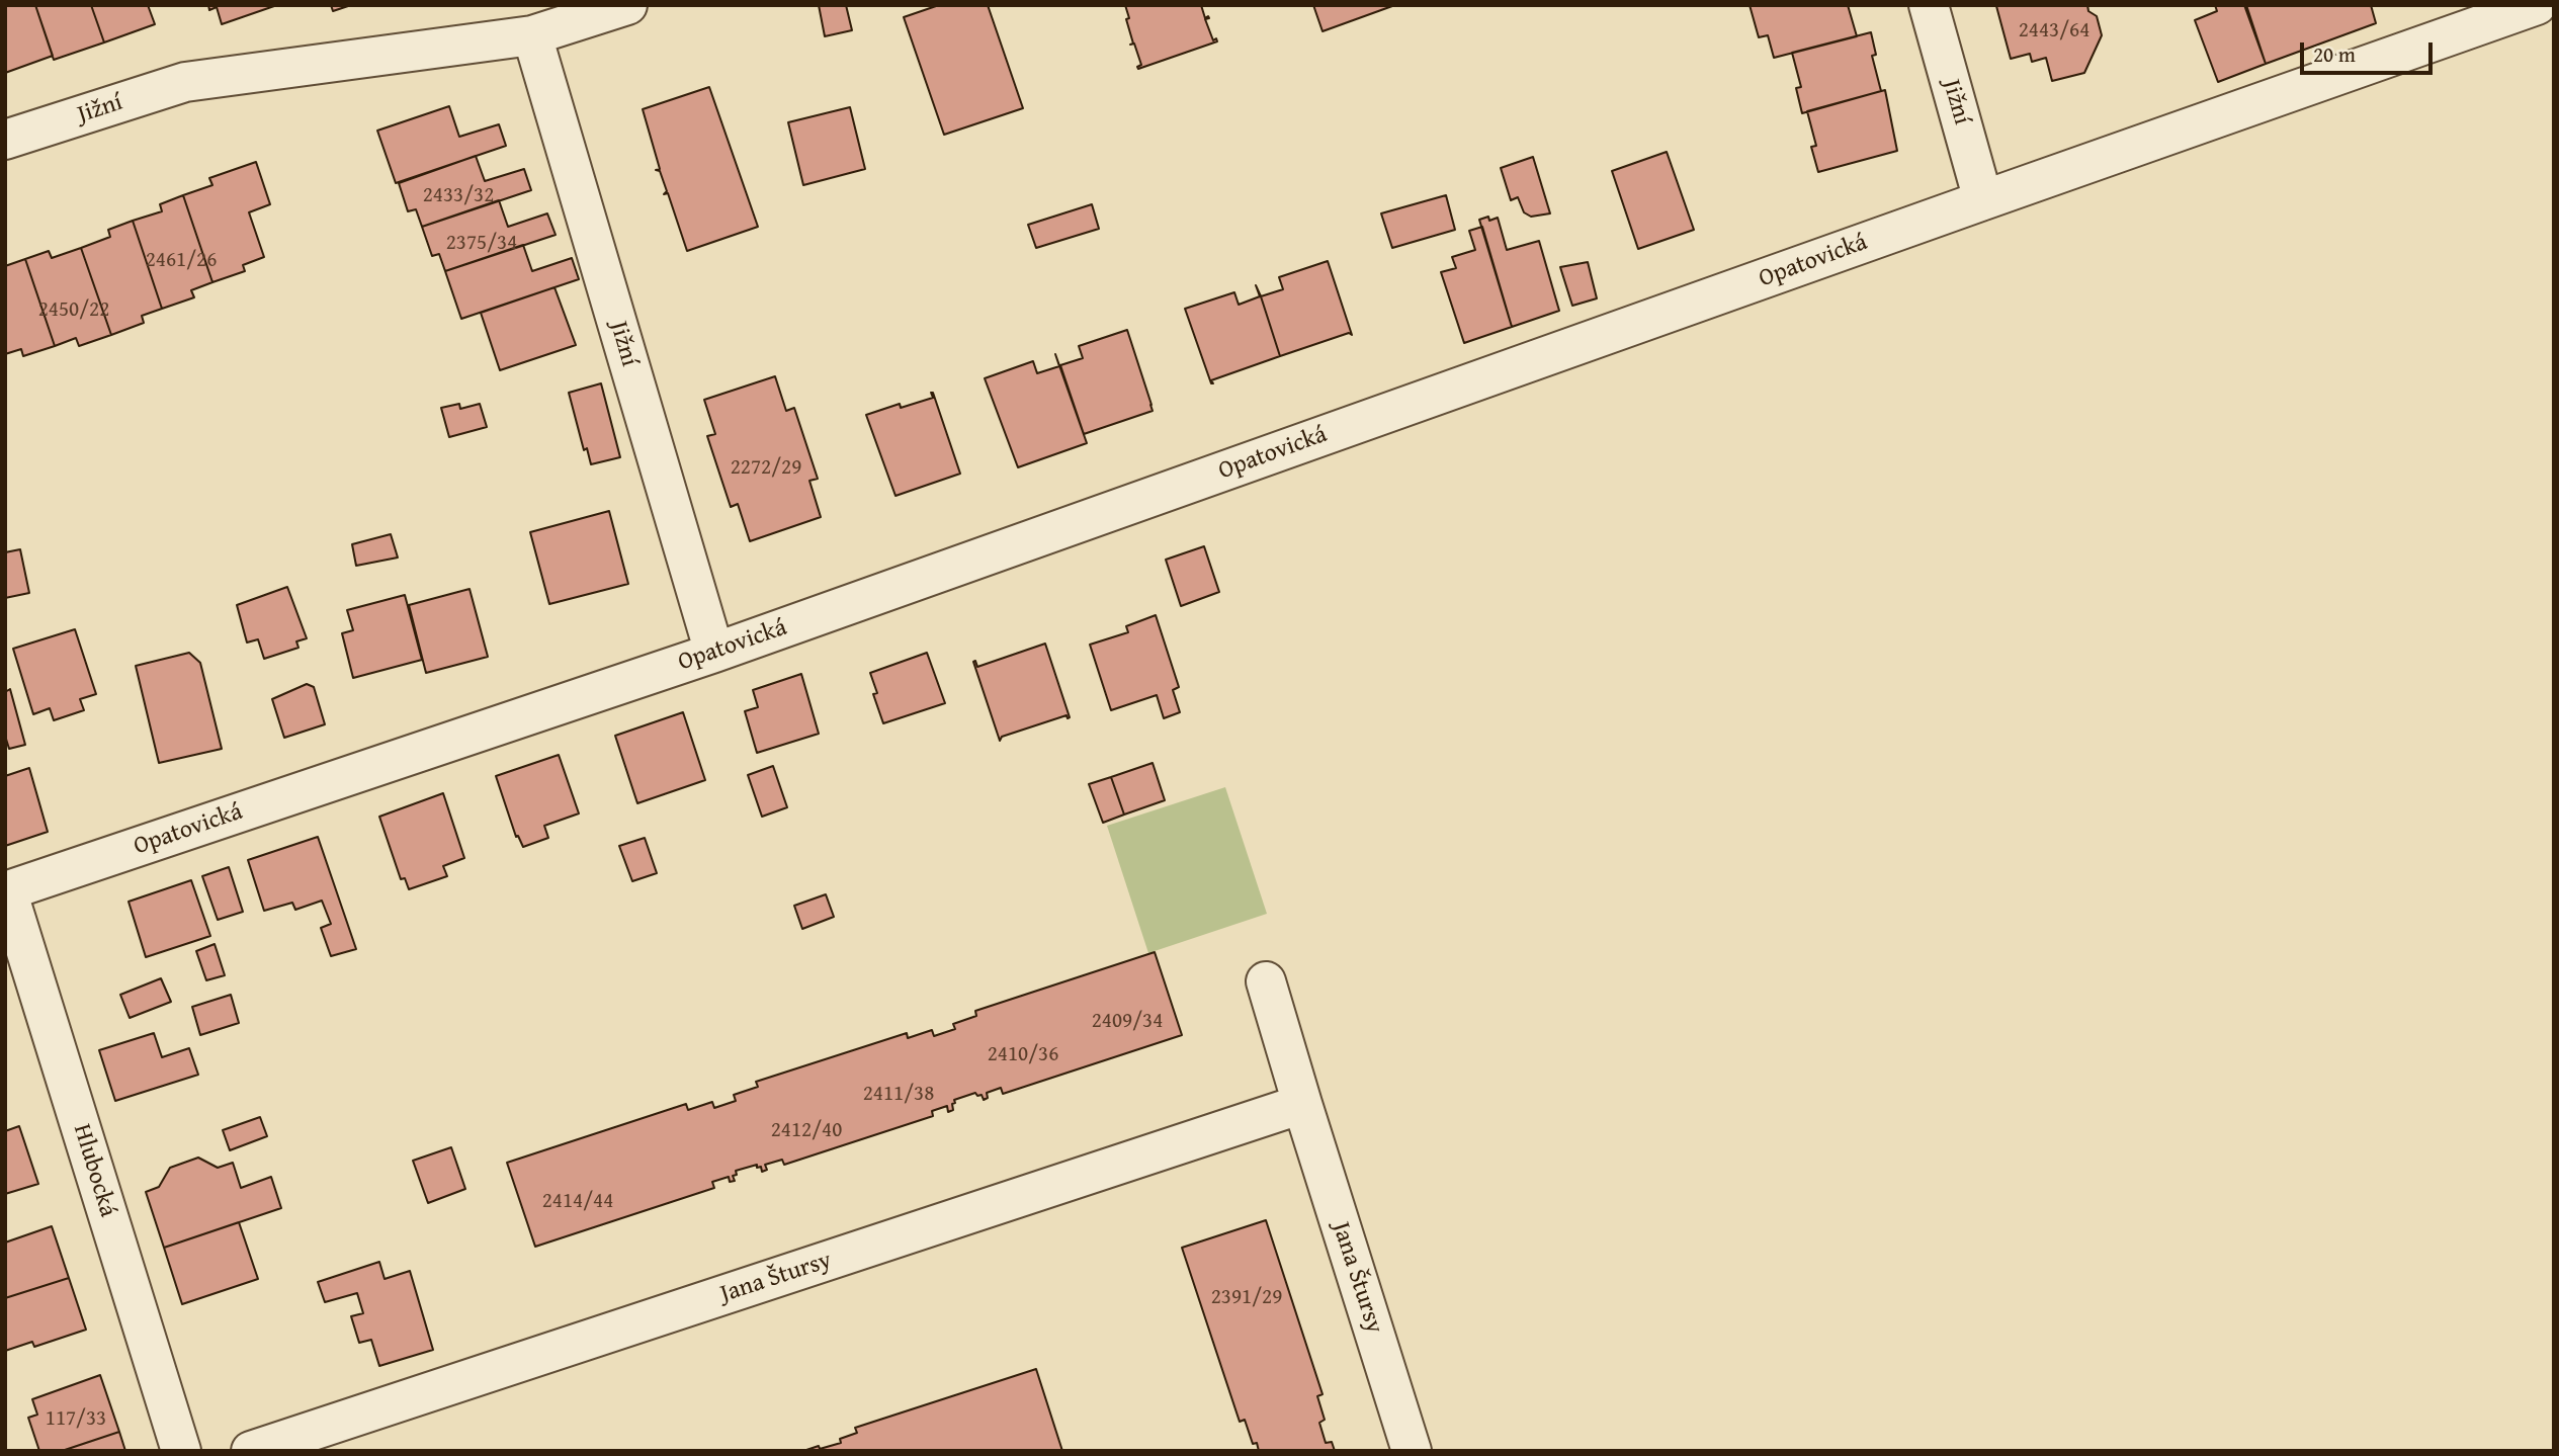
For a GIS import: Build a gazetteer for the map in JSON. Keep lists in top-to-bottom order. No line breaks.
{"streets":{"street":["Jižní","Opatovická","Hlubocká","Jana Štursy"]},"crossings":[["Jižní","Opatovická"],["Opatovická","Hlubocká"]],"house_numbers":["2443/64","2433/32","2375/34","2461/26","2450/22","2272/29","2409/34","2410/36","2411/38","2412/40","2414/44","2391/29","117/33"],"scale_bar":"20 m"}
